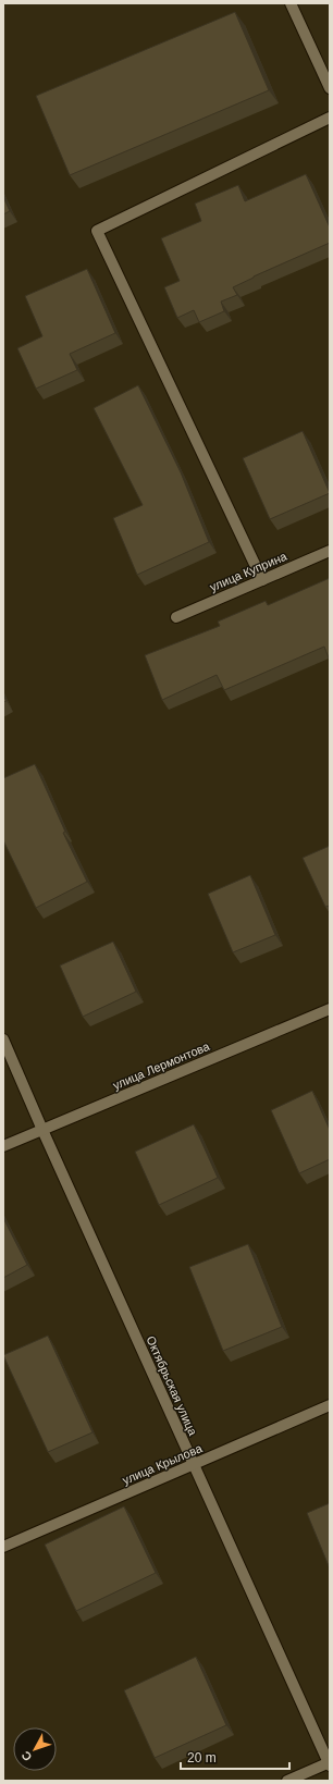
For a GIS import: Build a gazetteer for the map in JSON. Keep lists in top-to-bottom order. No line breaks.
{"streets":{"street":["улица Куприна","улица Лермонтова","Октябрьская улица","улица Крылова"]},"crossings":[["улица Лермонтова","Октябрьская улица"],["Октябрьская улица","улица Крылова"]],"scale_bar":"20 m","north":"bottom left"}
